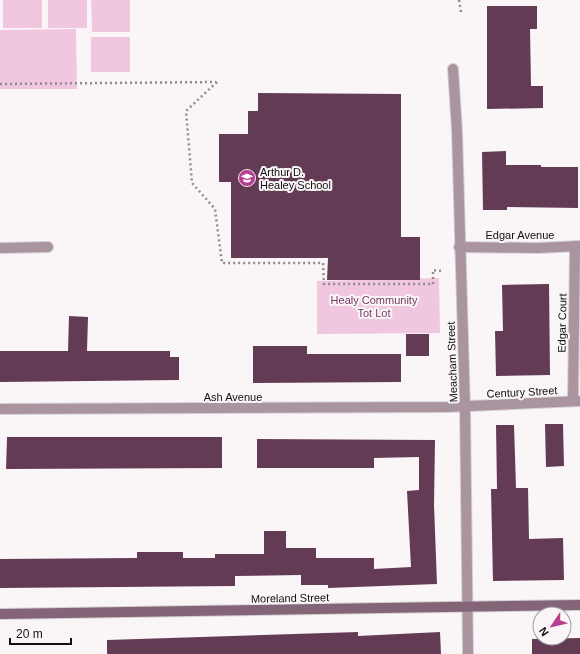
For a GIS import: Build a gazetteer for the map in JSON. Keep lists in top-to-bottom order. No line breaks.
{"streets":{"street":["Edgar Avenue","Edgar Court","Meacham Street","Century Street","Ash Avenue","Moreland Street"]},"crossings":[["Edgar Avenue","Edgar Court"],["Edgar Avenue","Meacham Street"],["Edgar Court","Century Street"],["Meacham Street","Century Street"],["Meacham Street","Ash Avenue"],["Meacham Street","Moreland Street"],["Century Street","Ash Avenue"]],"parks":["Healy Community Tot Lot"],"places":{"school or university":["Arthur D. Healey School"]},"scale_bar":"20 m","north":"bottom left"}
